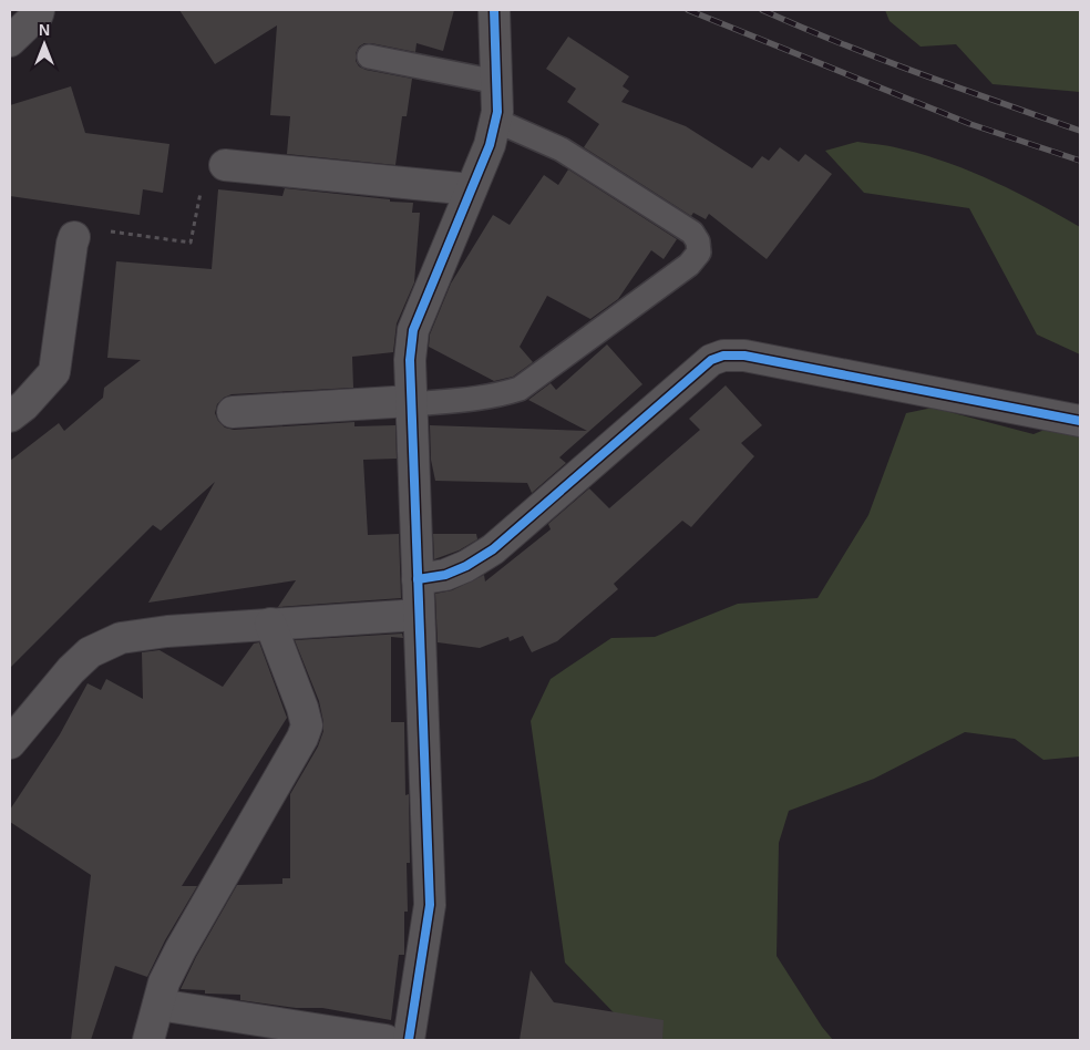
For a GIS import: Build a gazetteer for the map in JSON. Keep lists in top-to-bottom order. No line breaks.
{"north":"top"}
